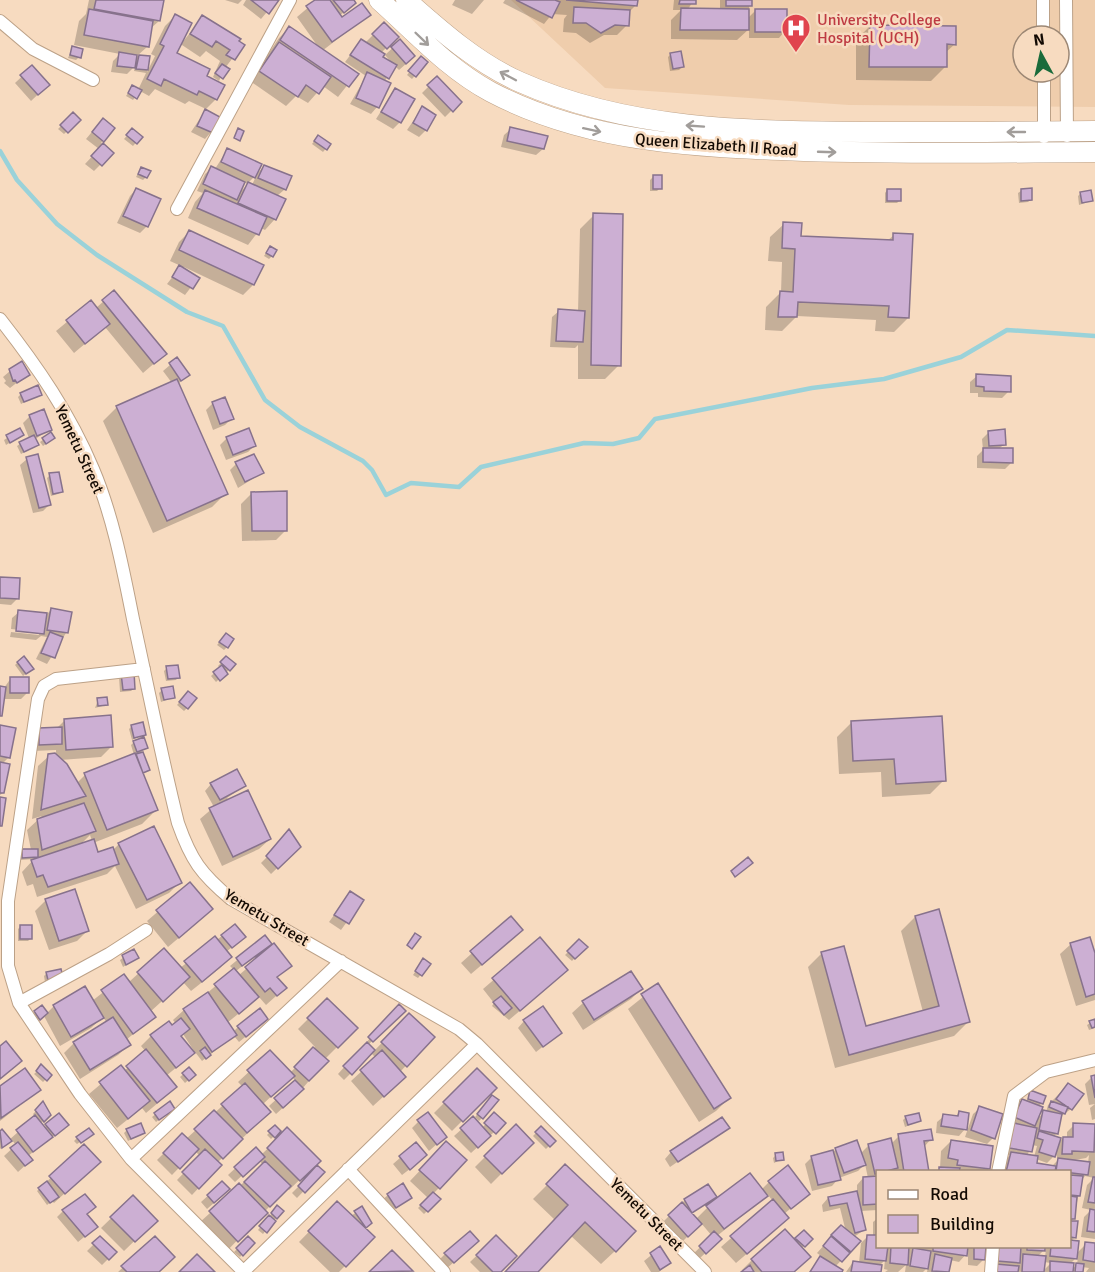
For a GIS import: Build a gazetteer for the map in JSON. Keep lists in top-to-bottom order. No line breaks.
{"streets":{"highway":["Queen Elizabeth II Road"],"street":["Yemetu Street"]},"places":{"hospital":["University College Hospital (UCH)"]},"legend":["Road","Building"],"north":"top"}
